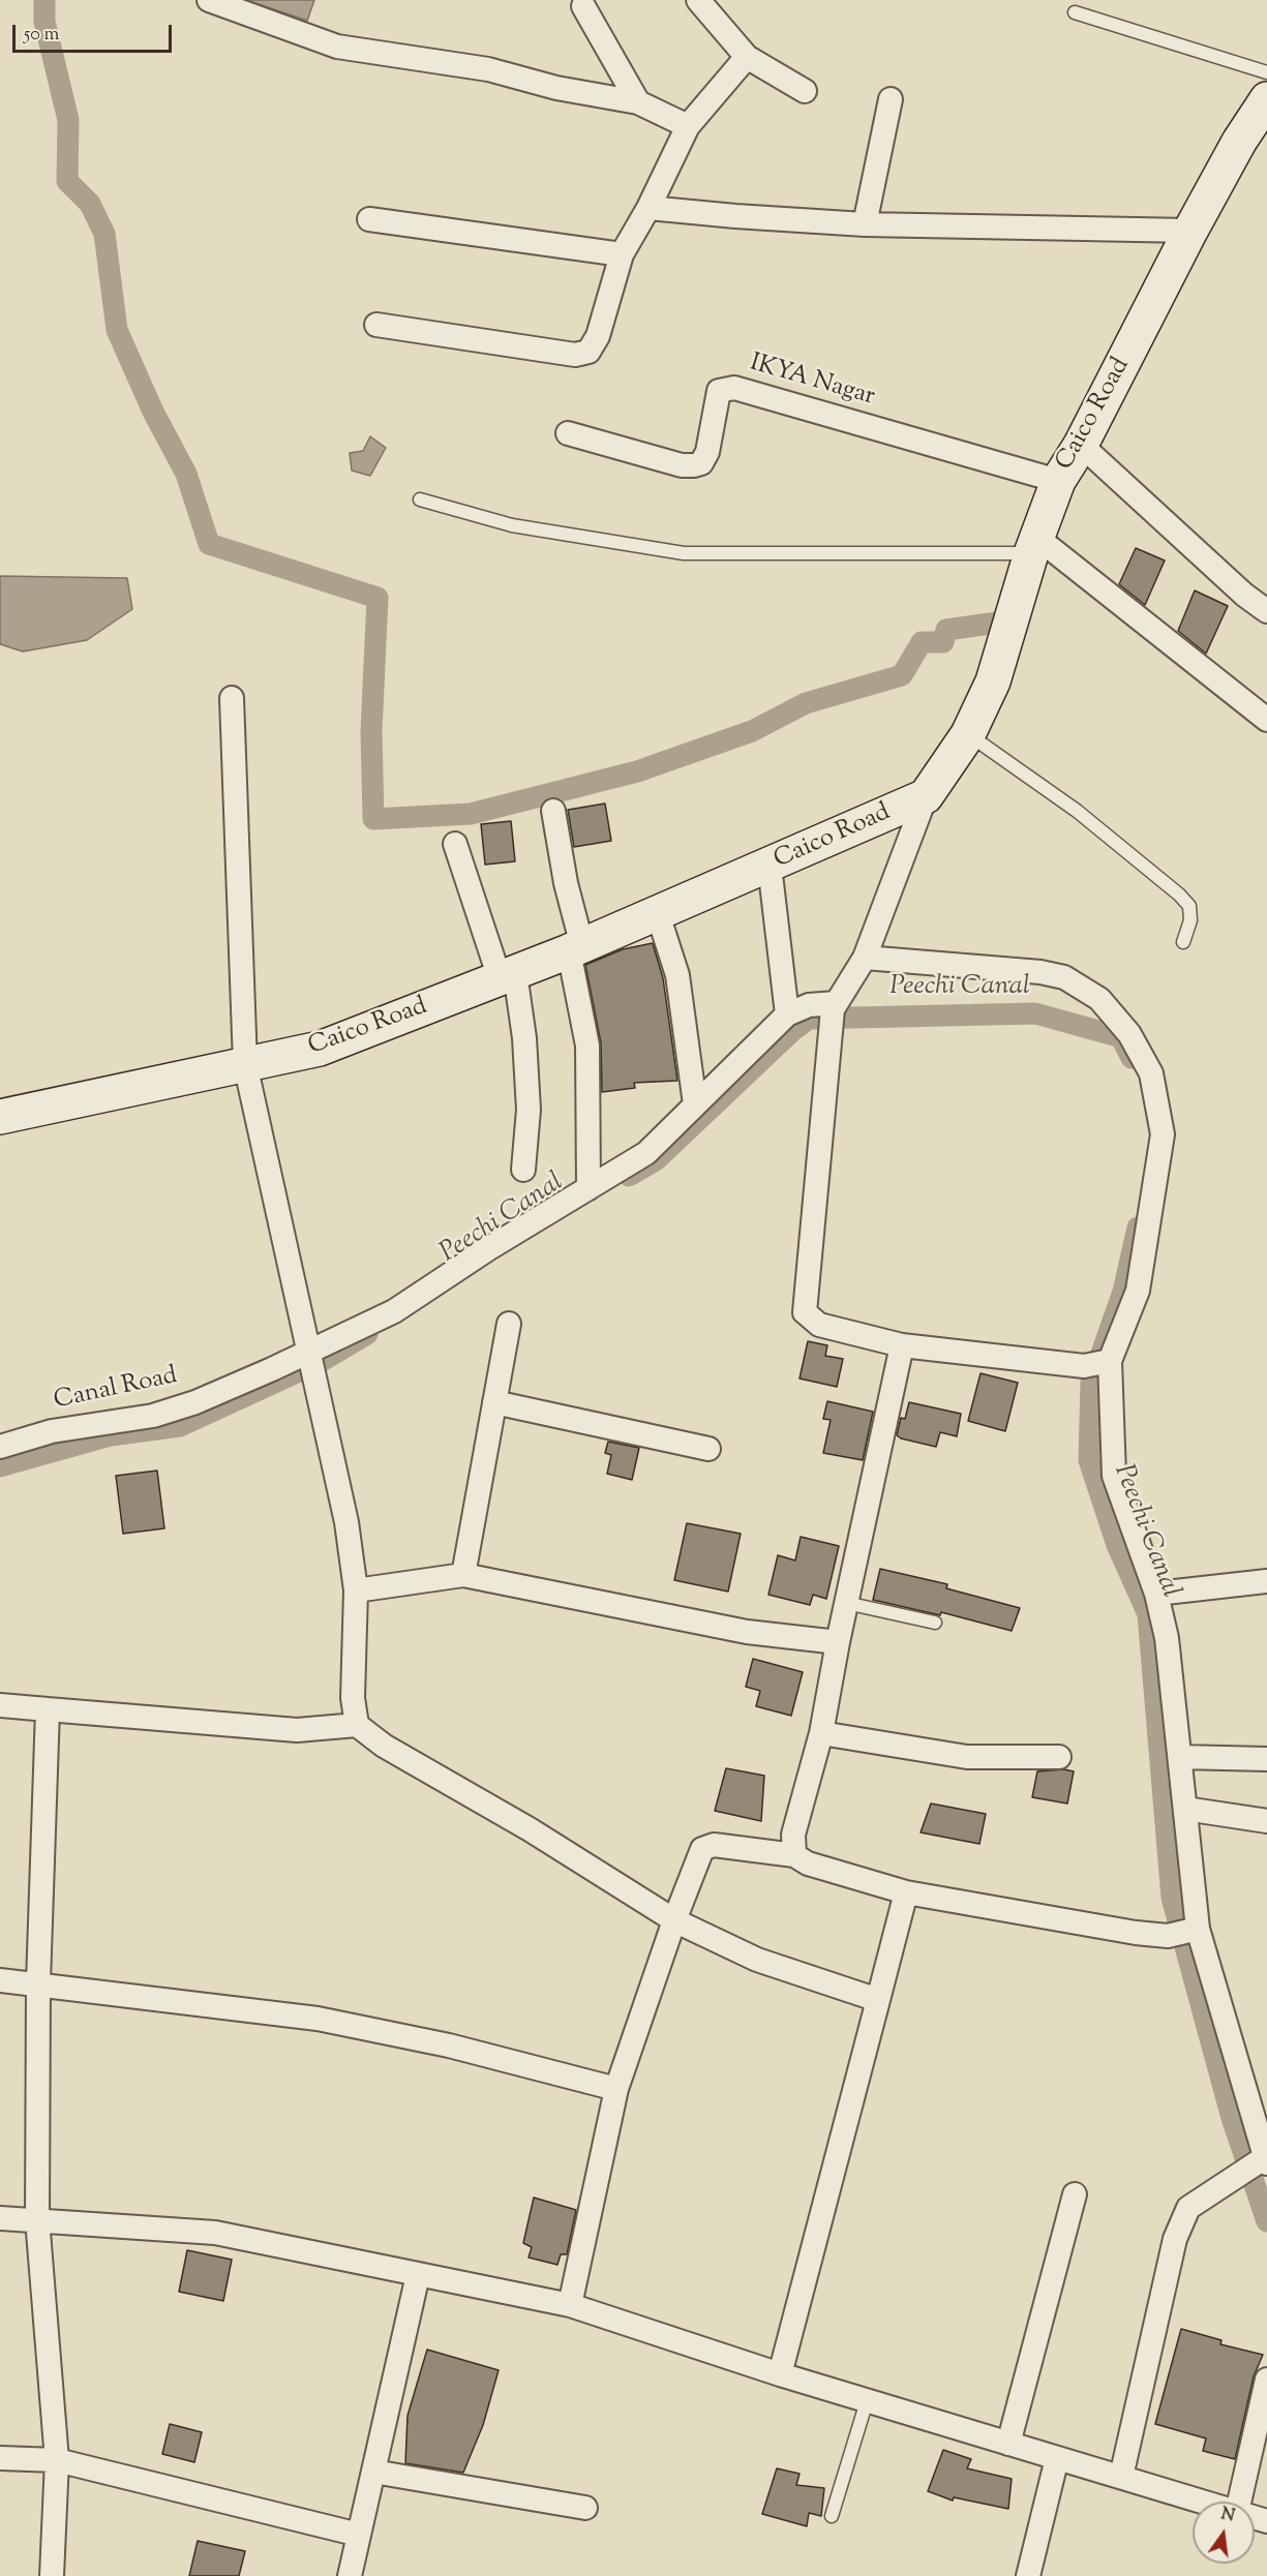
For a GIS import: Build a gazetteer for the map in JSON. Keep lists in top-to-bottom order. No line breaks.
{"streets":{"street":["IKYA Nagar","Caico Road","Canal Road"]},"crossings":[["IKYA Nagar","Caico Road"]],"water":["Peechi Canal"],"scale_bar":"50 m","north":"top"}
